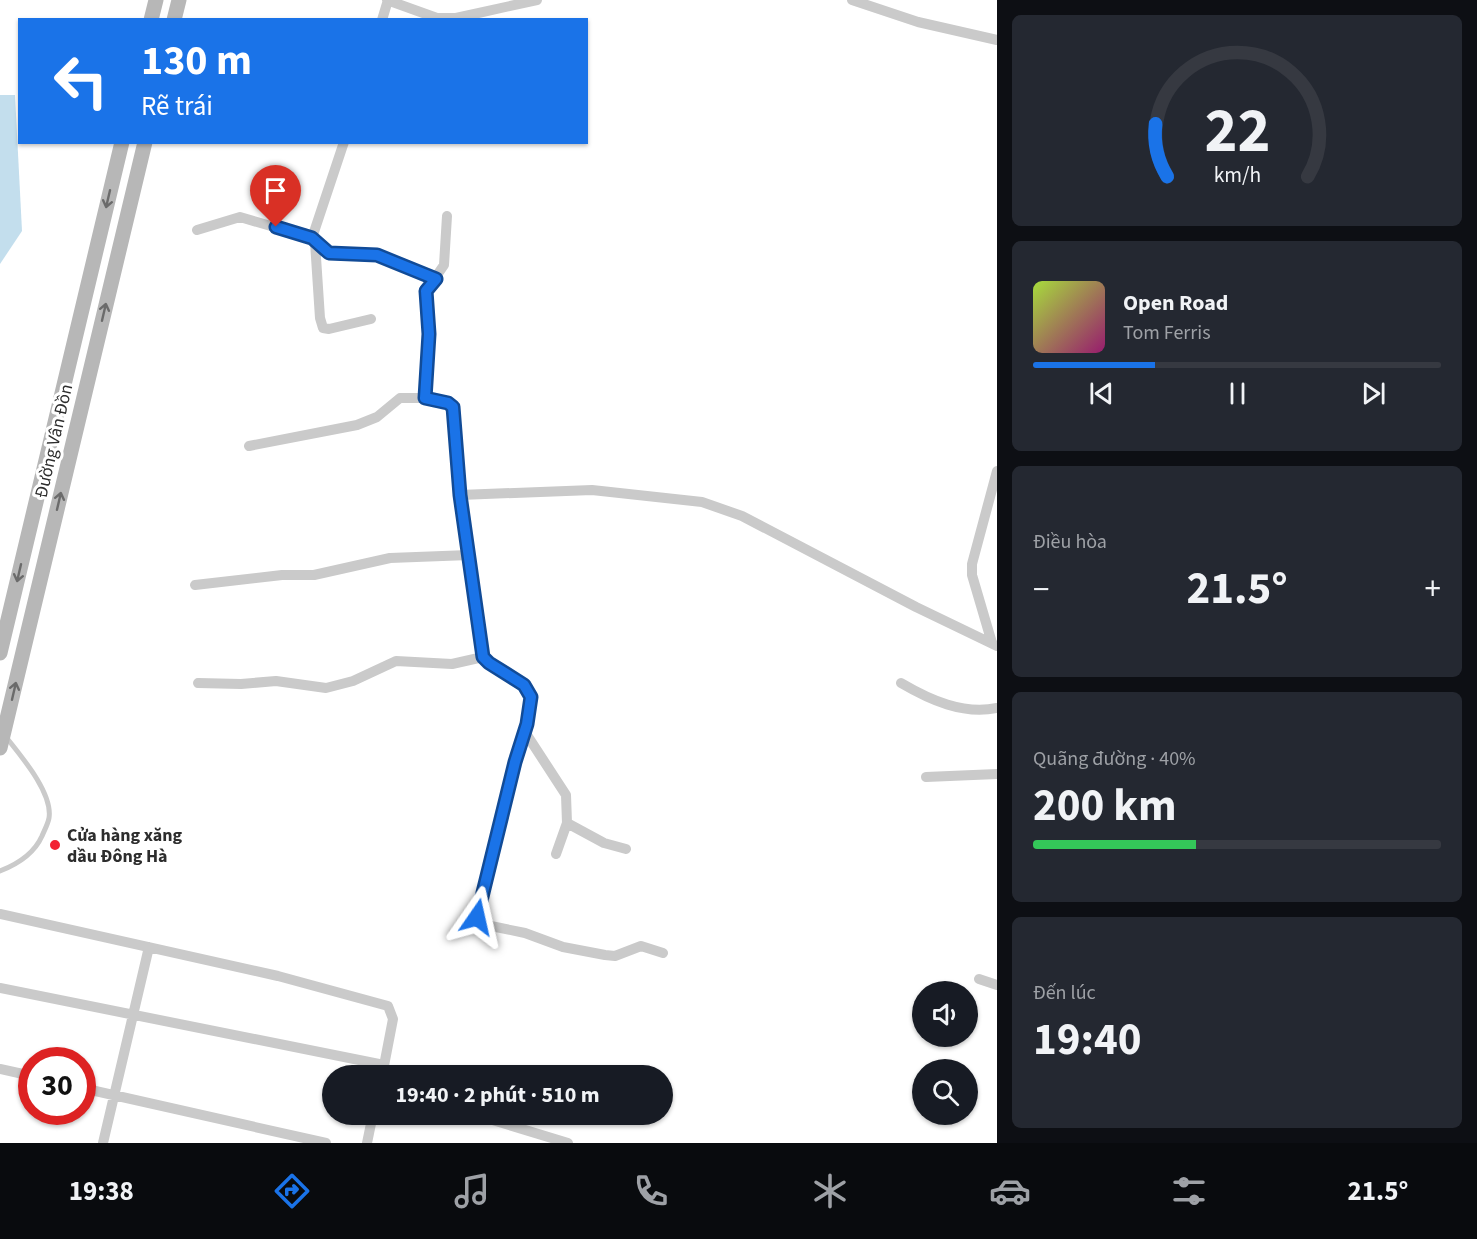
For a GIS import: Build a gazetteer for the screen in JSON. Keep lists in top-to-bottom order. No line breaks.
{"streets":{"main road":["Đường Vân Đồn"]},"places":["Cửa hàng xăng dầu Đông Hà"],"page":{"turn":["130 m","Rẽ trái"],"song":["Open Road","Tom Ferris"],"tile":["Điều hòa",["Quãng đường · 40%","200 km"],["Đến lúc","19:40"]],"heat":["−","21.5°","+"],"limit":"30","trip":"19:40 · 2 phút · 510 m","tabs":["19:38","21.5°"],"gauge":["22","km/h"]}}
